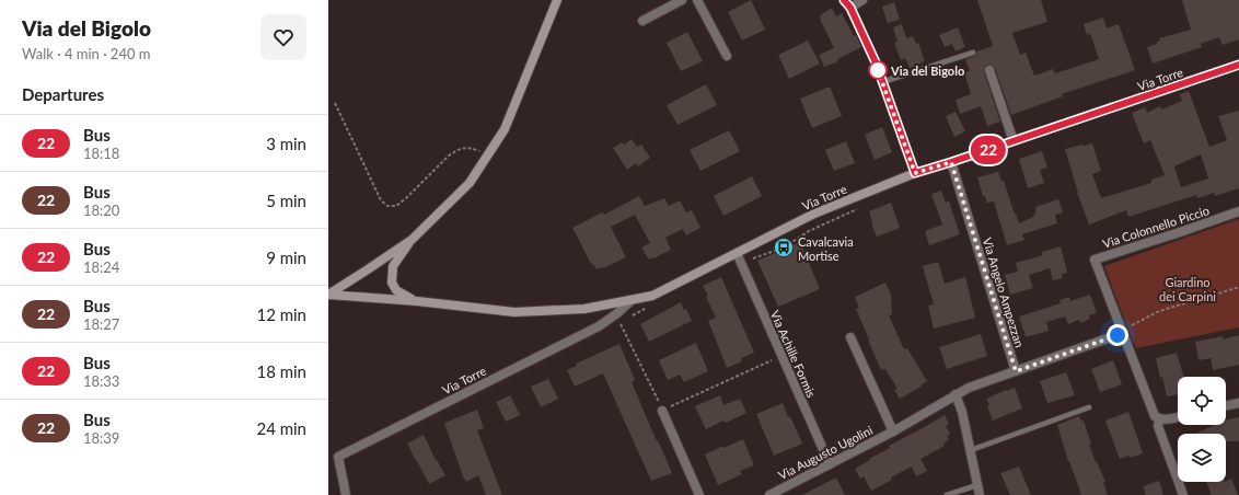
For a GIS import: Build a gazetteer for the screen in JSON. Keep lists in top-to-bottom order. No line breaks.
{"streets":{"street":["Via Torre","Via Colonnello Piccio","Via Angelo Ampezzan","Via Achille Formis","Via Augusto Ugolini"]},"crossings":[["Via Torre","Via Angelo Ampezzan"],["Via Torre","Via Achille Formis"],["Via Angelo Ampezzan","Via Augusto Ugolini"],["Via Achille Formis","Via Augusto Ugolini"]],"parks":["Giardino dei Carpini"],"places":{"other":["Via del Bigolo"],"bus stop":["Cavalcavia Mortise"]},"lines":["bus line 22"],"page":{"heading":[["Via del Bigolo","Walk · 4 min · 240 m"],"Departures"],"on_map":"22","list":[{"mark":"22","name":"Bus","note":"18:18","value":"3 min"},{"mark":"22","name":"Bus","note":"18:20","value":"5 min"},{"mark":"22","name":"Bus","note":"18:24","value":"9 min"},{"mark":"22","name":"Bus","note":"18:27","value":"12 min"},{"mark":"22","name":"Bus","note":"18:33","value":"18 min"},{"mark":"22","name":"Bus","note":"18:39","value":"24 min"}]}}
